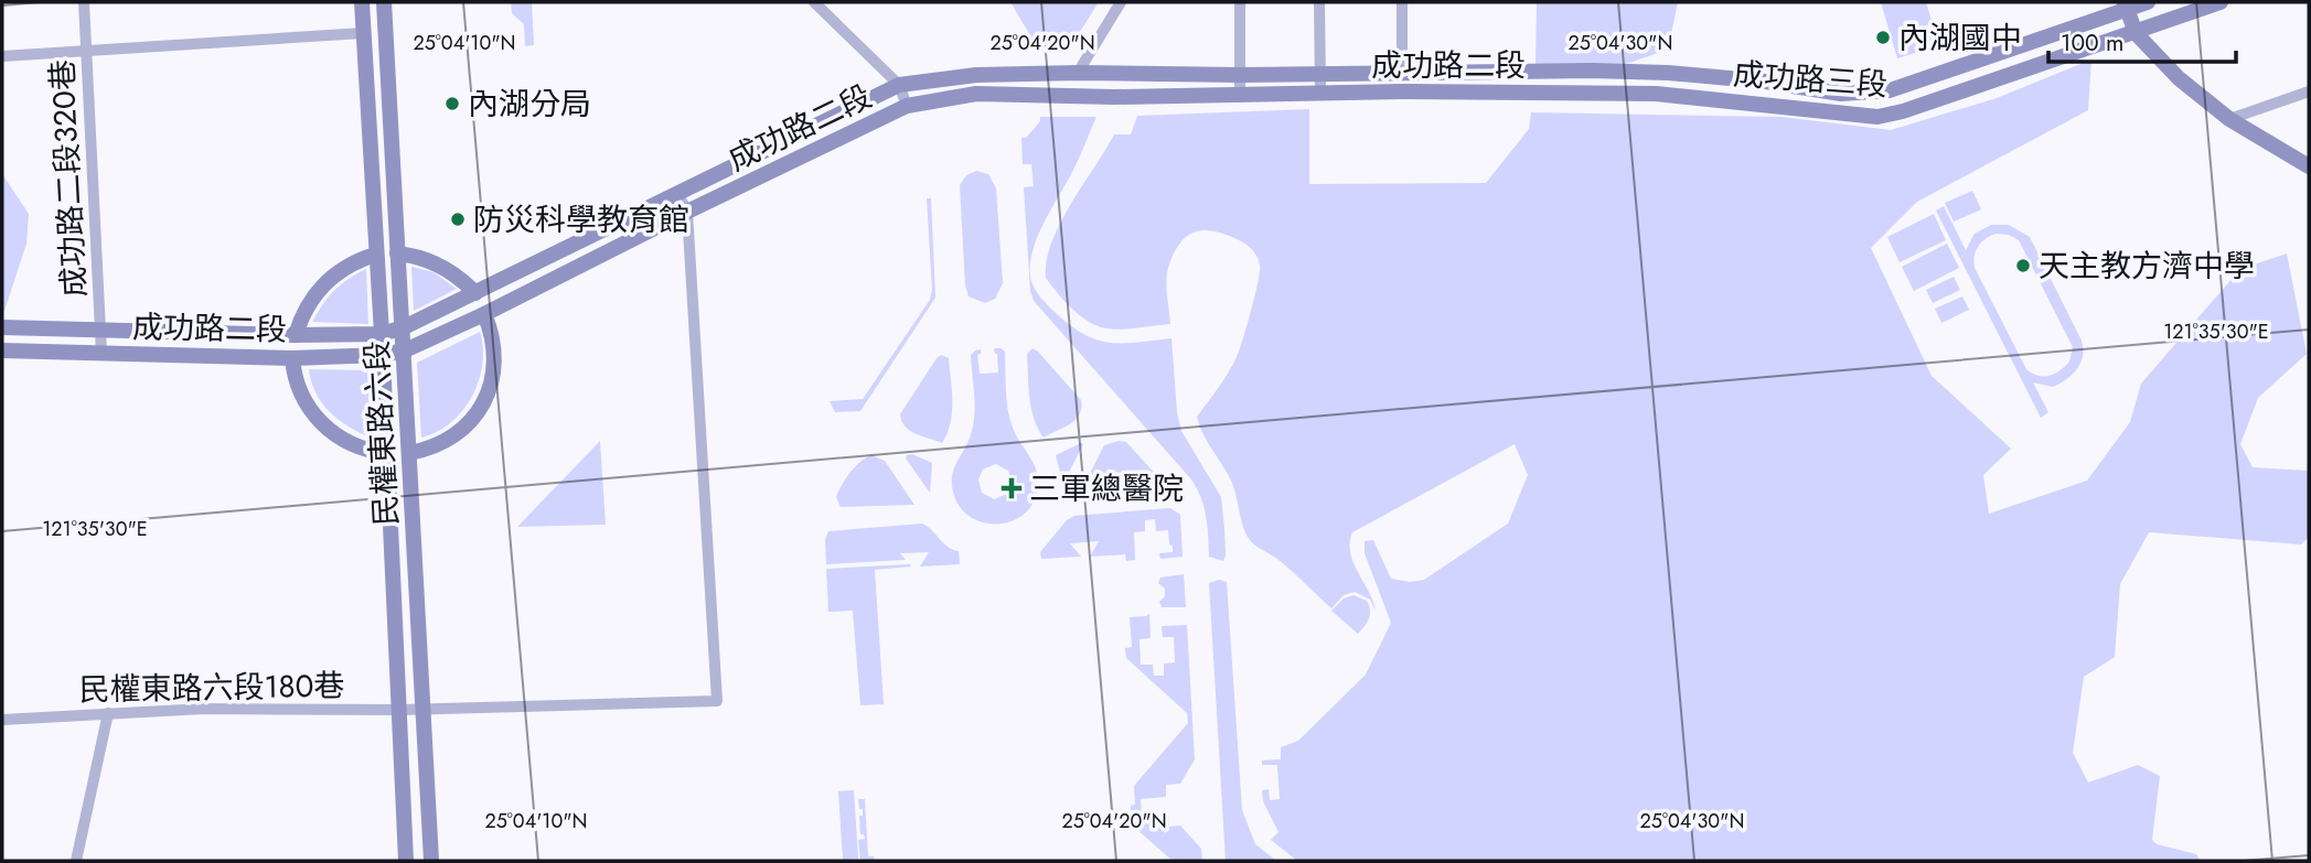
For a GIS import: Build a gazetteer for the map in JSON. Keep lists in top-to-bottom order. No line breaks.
{"streets":{"main road":["成功路二段","成功路三段","民權東路六段"],"street":["成功路二段320巷","民權東路六段180巷"]},"crossings":[["成功路二段","成功路三段"],["成功路二段","成功路二段320巷"],["成功路二段","民權東路六段"],["成功路二段","民權東路六段180巷"],["民權東路六段","民權東路六段180巷"]],"places":{"other":["內湖國中","內湖分局","防災科學教育館","天主教方濟中學"],"health":["三軍總醫院"]},"scale_bar":"100 m","coordinates":["25°04'10\"N","25°04'20\"N","25°04'30\"N","121°35'30\"E"]}
